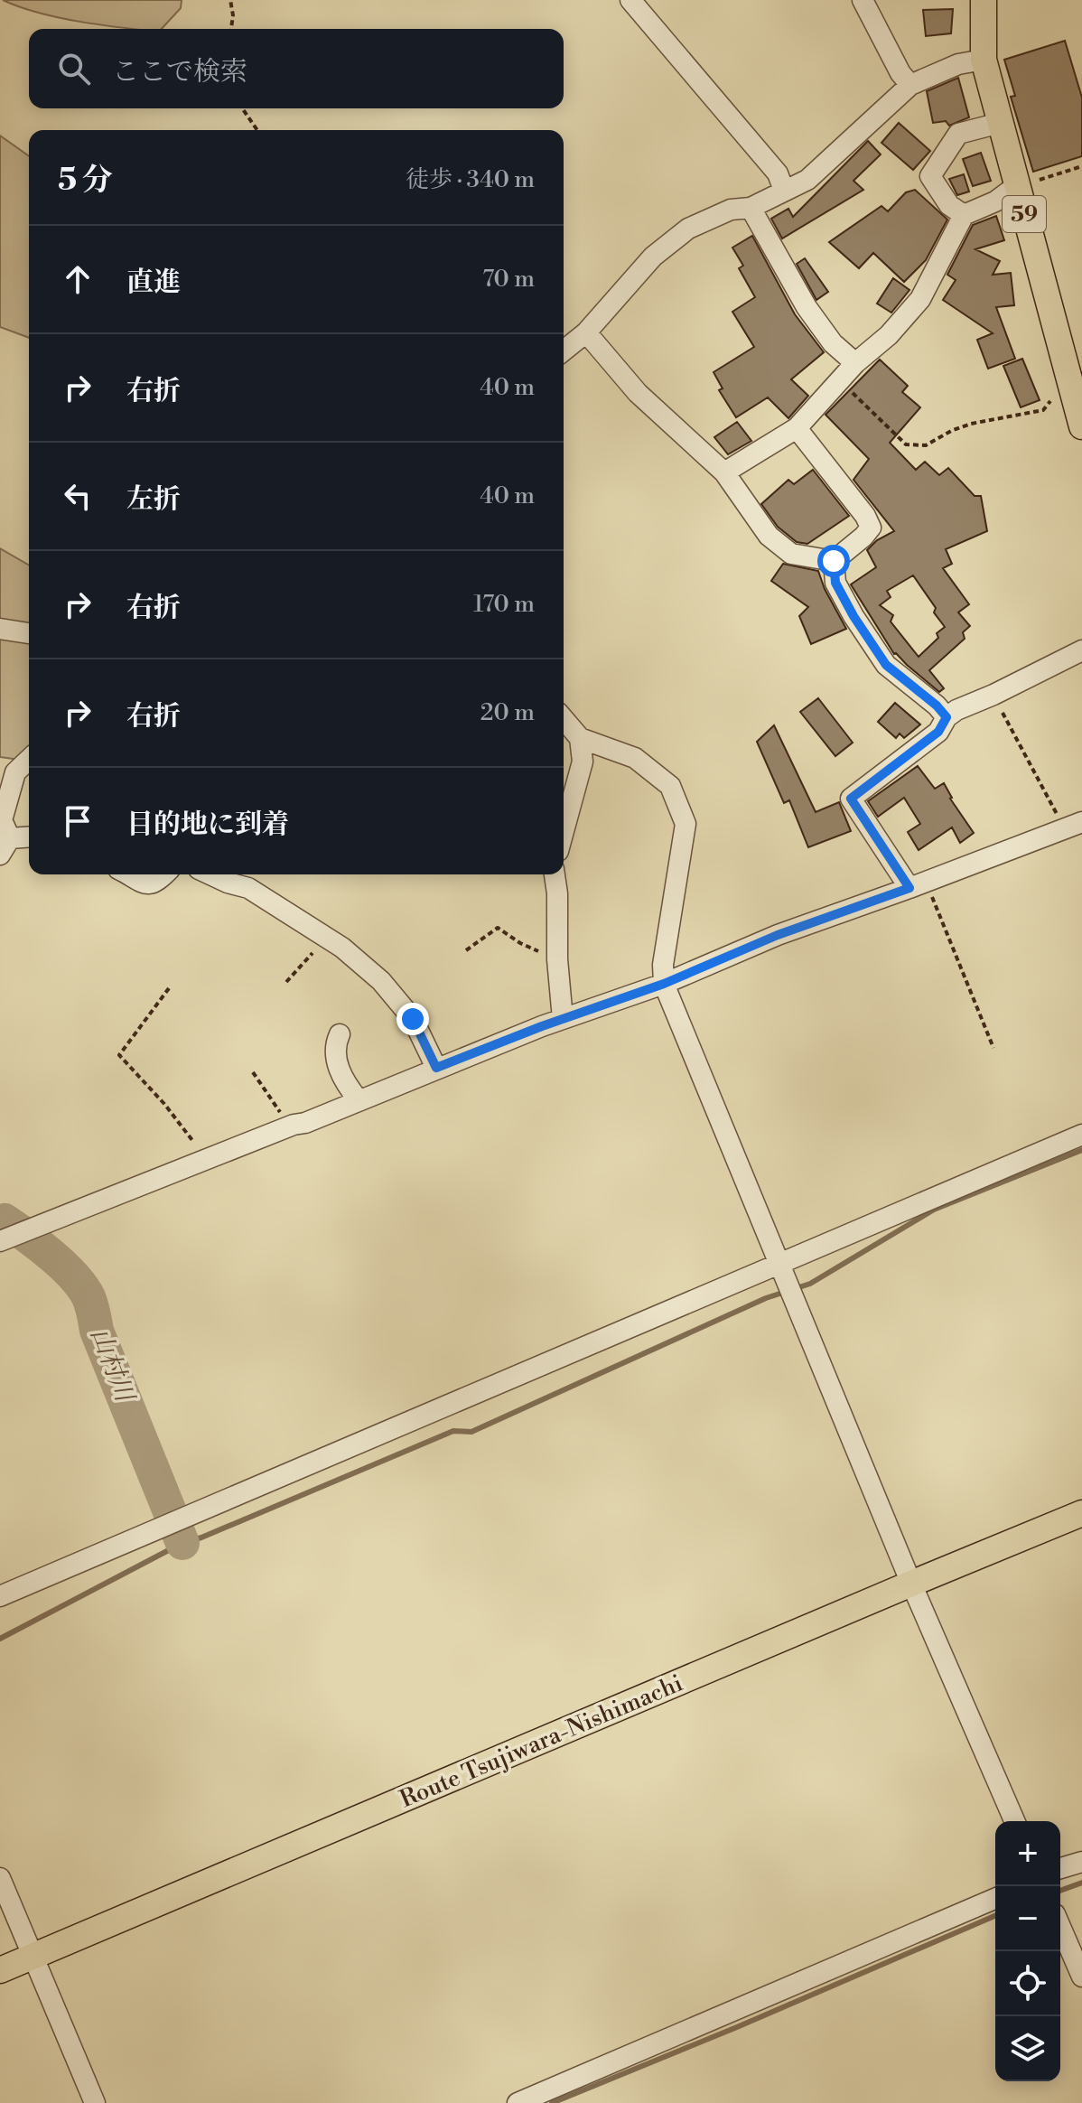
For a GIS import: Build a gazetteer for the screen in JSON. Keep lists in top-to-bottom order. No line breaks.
{"streets":{"main road":["59","Route Tsujiwara-Nishimachi"]},"water":["山村川"],"page":{"search":"ここで検索","heading":["5 分","徒歩 · 340 m"],"list":[["直進","70 m"],["右折","40 m"],["左折","40 m"],["右折","170 m"],["右折","20 m"],"目的地に到着"],"map_buttons":["+","−"]}}
